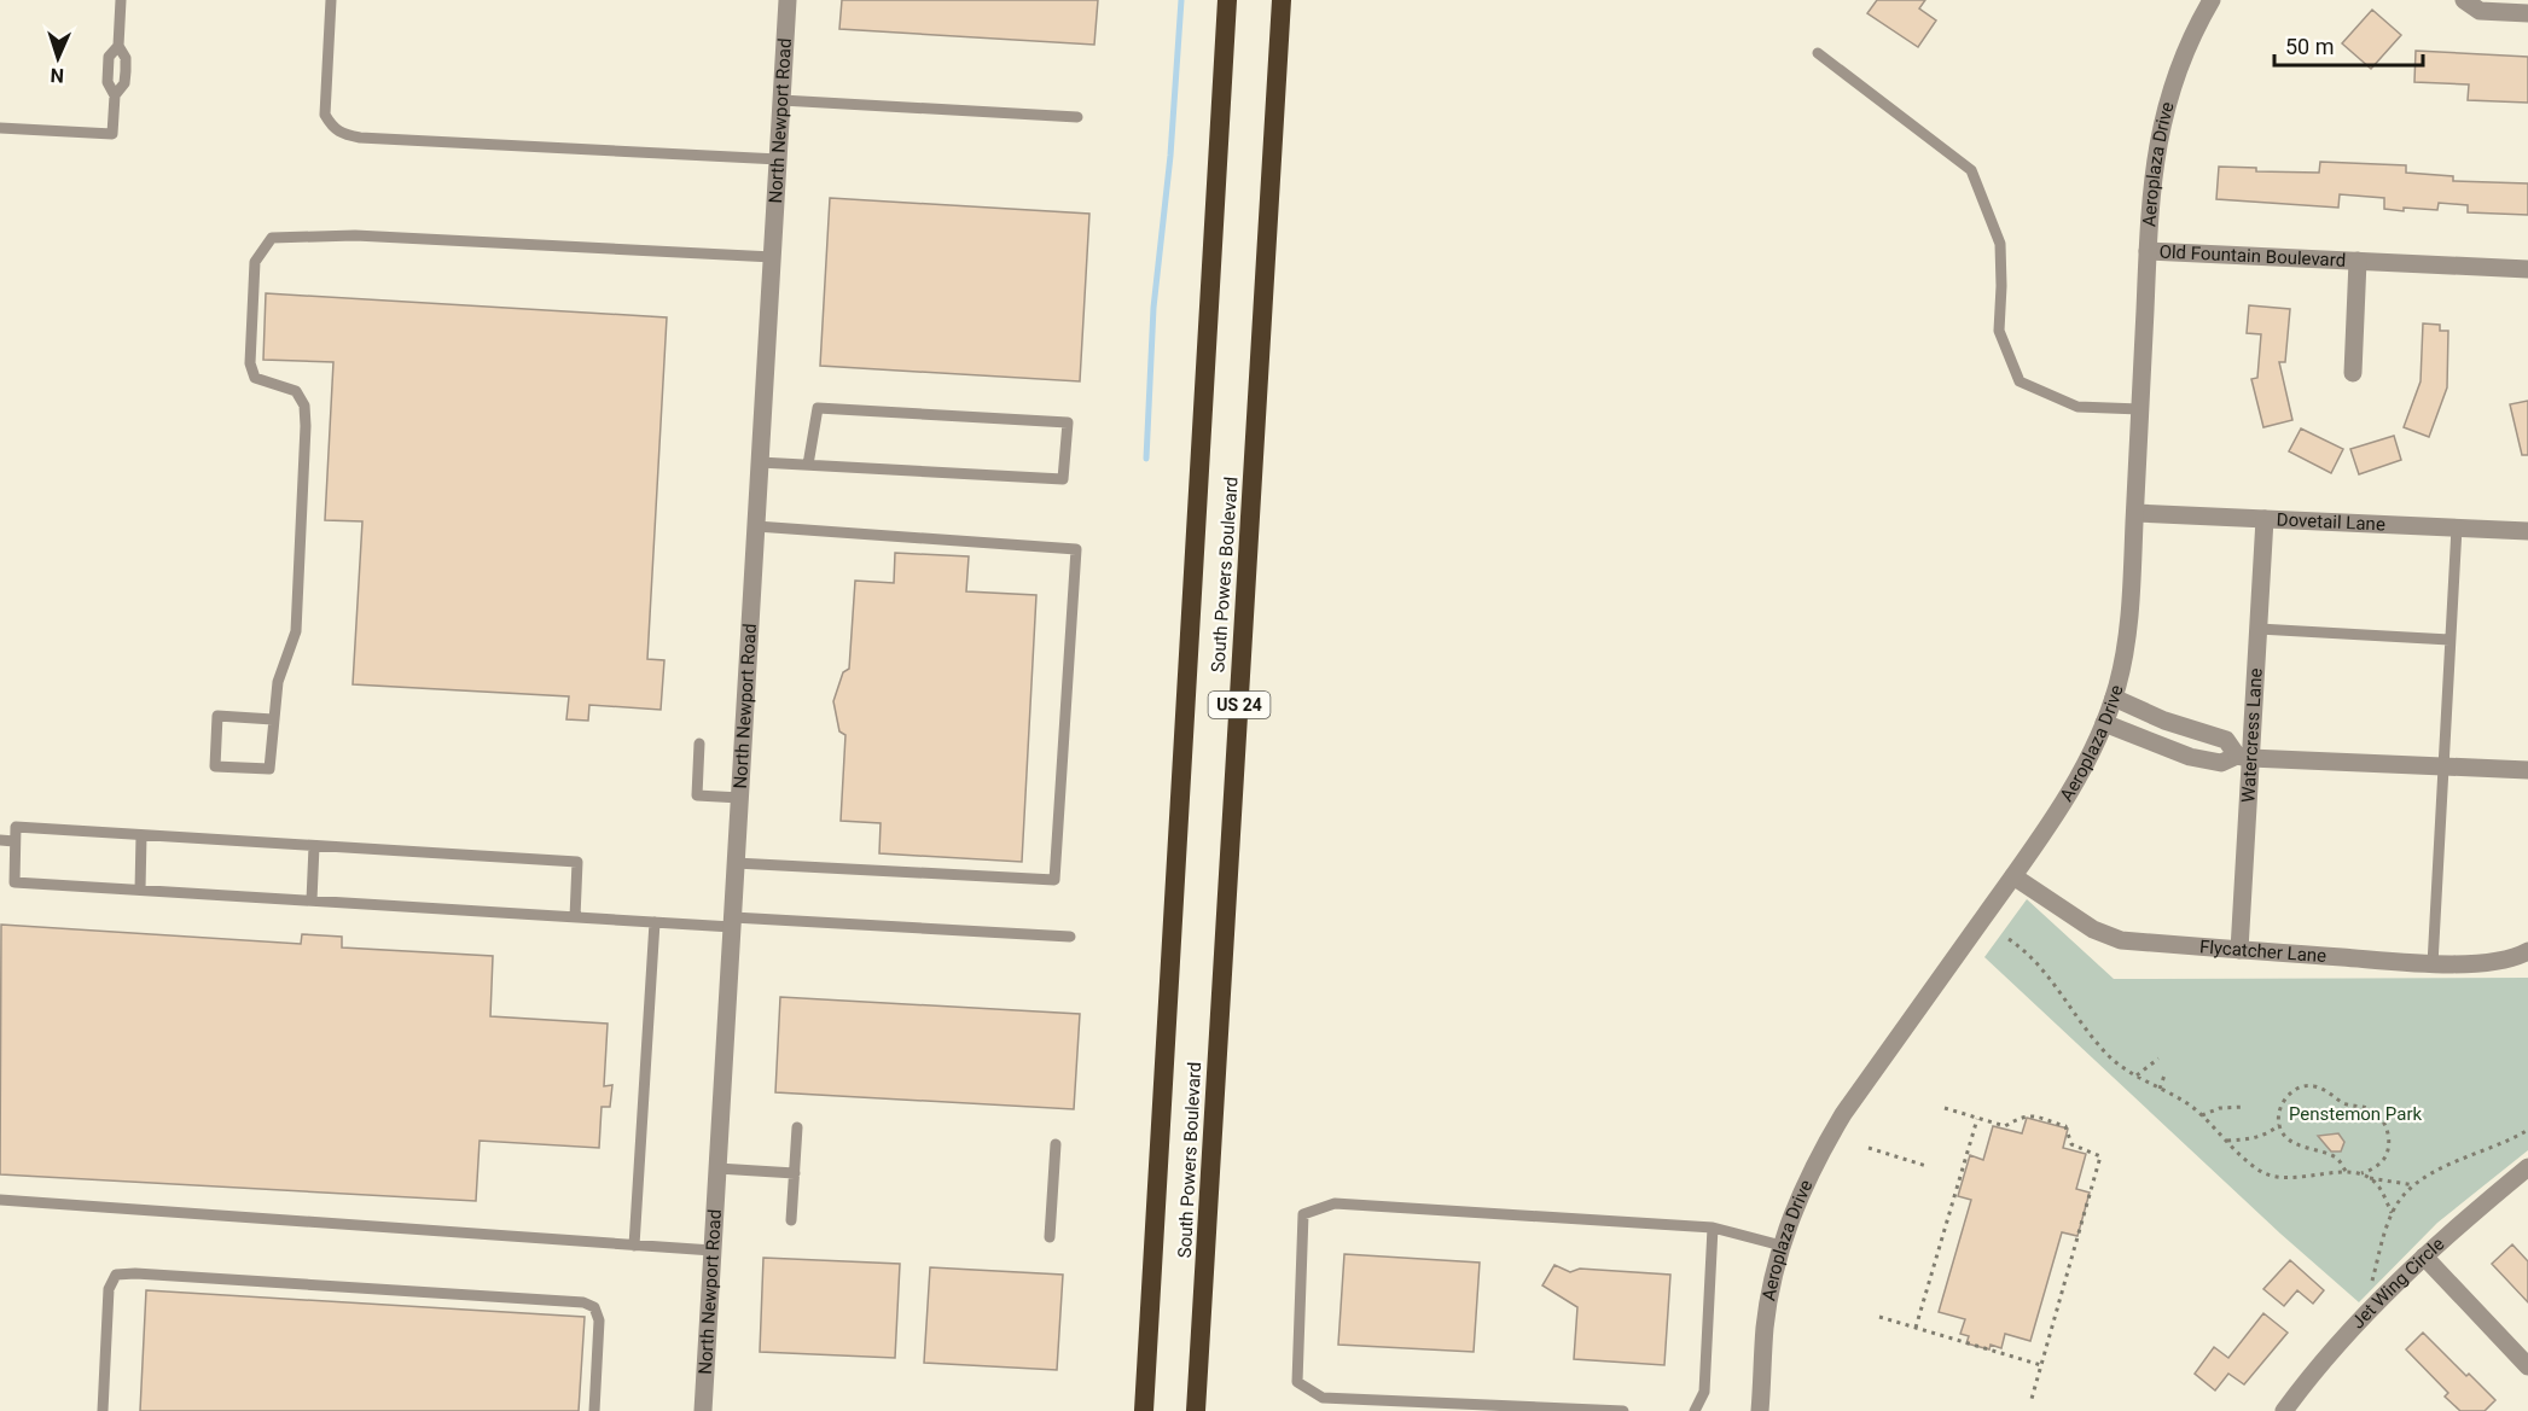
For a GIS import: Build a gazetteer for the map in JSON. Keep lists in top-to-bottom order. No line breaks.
{"streets":{"highway":["South Powers Boulevard","US 24"],"street":["North Newport Road","Aeroplaza Drive","Old Fountain Boulevard","Dovetail Lane","Watercress Lane","Flycatcher Lane","Jet Wing Circle"]},"crossings":[["Aeroplaza Drive","Old Fountain Boulevard"],["Aeroplaza Drive","Dovetail Lane"],["Aeroplaza Drive","Flycatcher Lane"],["Dovetail Lane","Watercress Lane"],["Watercress Lane","Flycatcher Lane"]],"parks":["Penstemon Park"],"scale_bar":"50 m","north":"bottom"}
